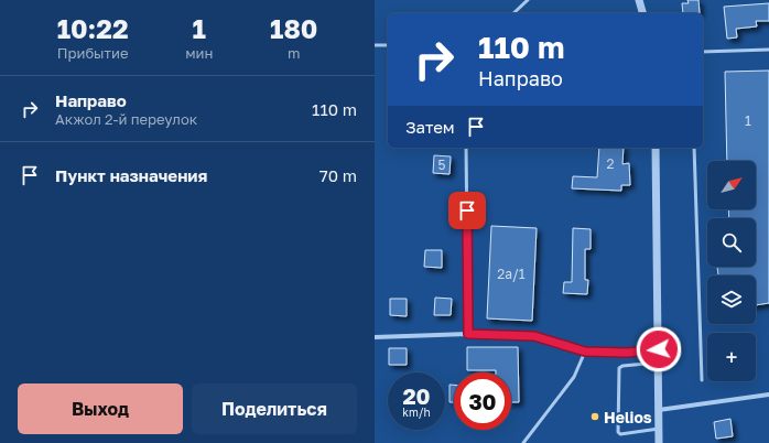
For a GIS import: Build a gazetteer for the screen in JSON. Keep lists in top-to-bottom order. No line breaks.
{"places":["Helios"],"house_numbers":["1","2","5","2а/1"],"north":"top right","page":{"eta":["10:22","Прибытие","1","мин","180","m"],"turn":["110 m","Направо"],"list":[{"name":"Направо","note":"Акжол 2-й переулок","value":"110 m"},{"name":"Пункт назначения","value":"70 m"}],"then":"Затем","map_buttons":"+","speed":"20 km/h","limit":"30","buttons":["Выход","Поделиться"]}}
